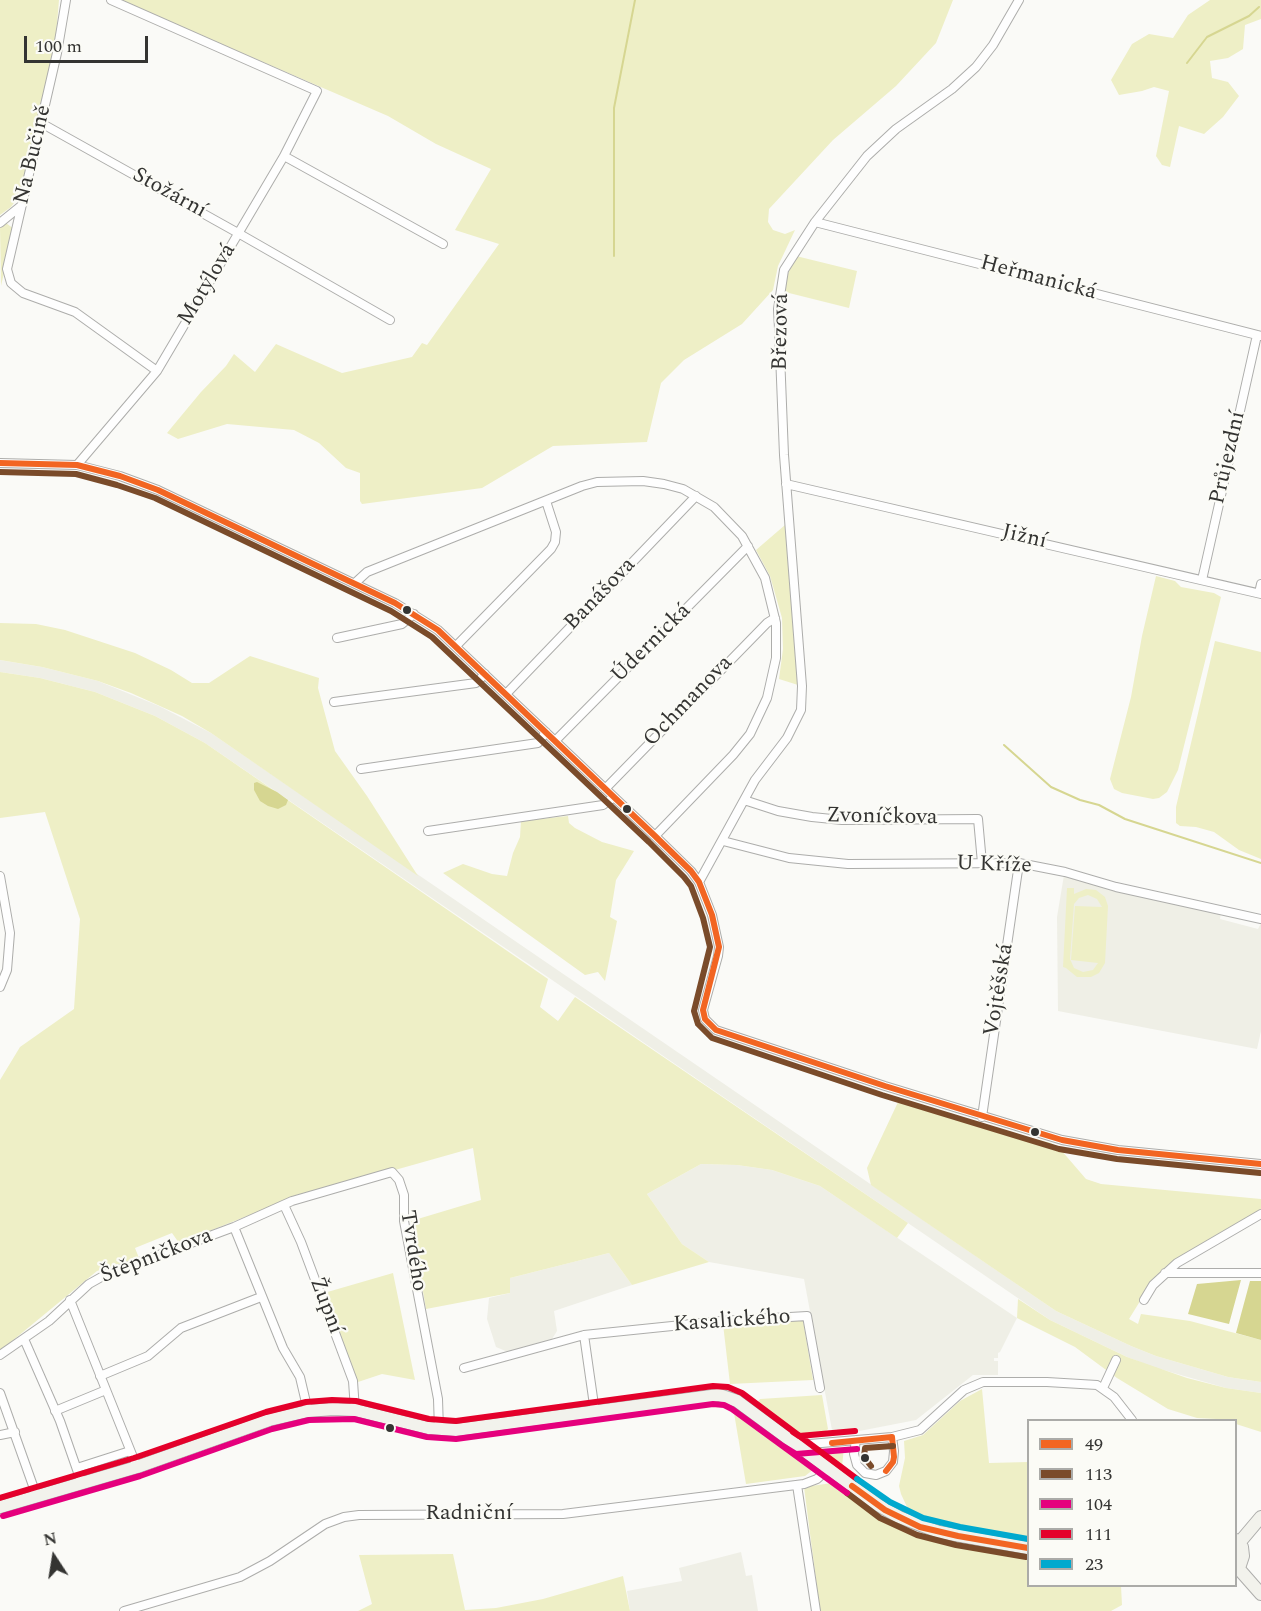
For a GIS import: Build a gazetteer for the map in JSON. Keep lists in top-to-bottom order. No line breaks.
{"streets":{"street":["Na Bučině","Stožární","Heřmanická","Motýlová","Březová","Průjezdní","Jižní","Banášova","Údernická","Ochmanova","Zvoníčkova","U Kříže","Vojtěšská","Tvrdého","Štěpničkova","Župní","Kasalického","Radniční"]},"crossings":[["Na Bučině","Stožární"],["Na Bučině","Motýlová"],["Stožární","Motýlová"],["Heřmanická","Březová"],["Heřmanická","Průjezdní"],["Březová","Jižní"],["Březová","Zvoníčkova"],["Březová","U Kříže"],["Průjezdní","Jižní"],["Zvoníčkova","U Kříže"],["U Kříže","Vojtěšská"],["Tvrdého","Štěpničkova"],["Štěpničkova","Župní"]],"lines":["transit line 49","transit line 113","transit line 111","transit line 104","transit line 23"],"legend":["49","113","104","111","23"],"scale_bar":"100 m","north":"top"}
